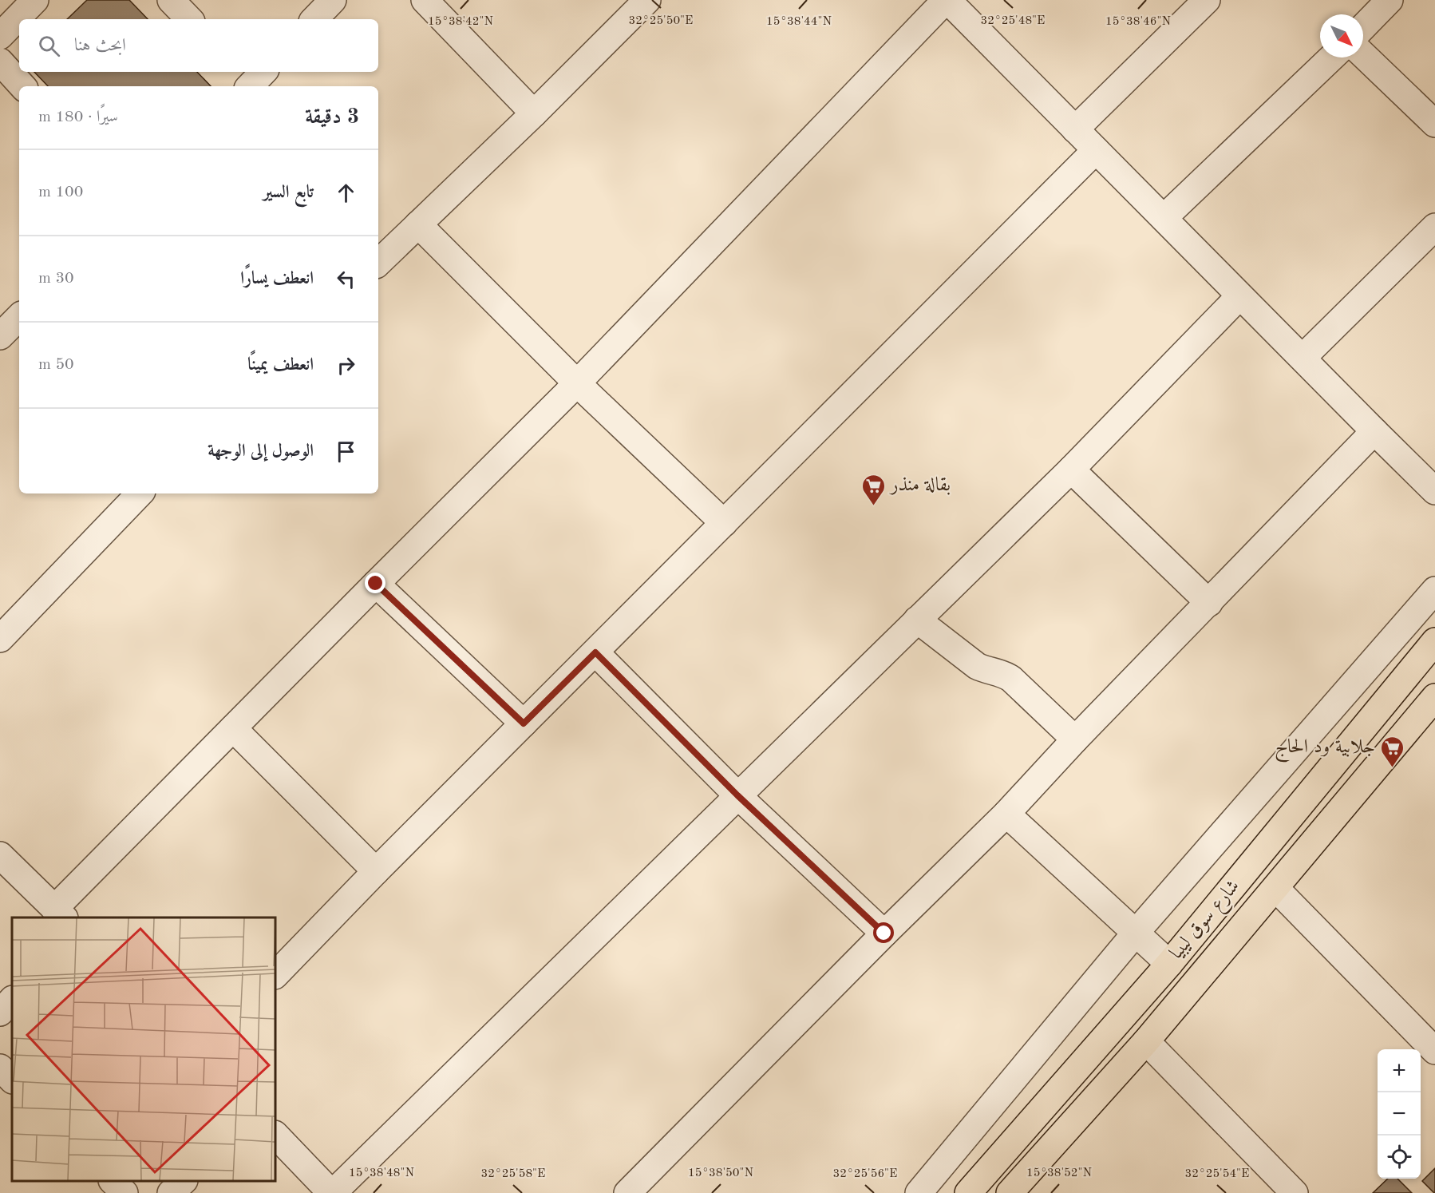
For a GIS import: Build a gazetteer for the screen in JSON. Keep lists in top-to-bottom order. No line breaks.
{"streets":{"main road":["شارع سوق ليبيا"]},"places":{"supermarket":["بقالة منذر","جلابية ود الحاج"]},"north":"bottom right","page":{"search":"ابحث هنا","heading":["3 دقيقة","سيرًا · 180 m"],"list":[["تابع السير","100 m"],["انعطف يسارًا","30 m"],["انعطف يمينًا","50 m"],"الوصول إلى الوجهة"],"map_buttons":["+","−"]},"coordinates":["32°25'50\"E","32°25'48\"E","15°38'42\"N","15°38'44\"N","15°38'46\"N","15°38'48\"N","15°38'50\"N","15°38'52\"N","32°25'58\"E","32°25'56\"E","32°25'54\"E"]}
